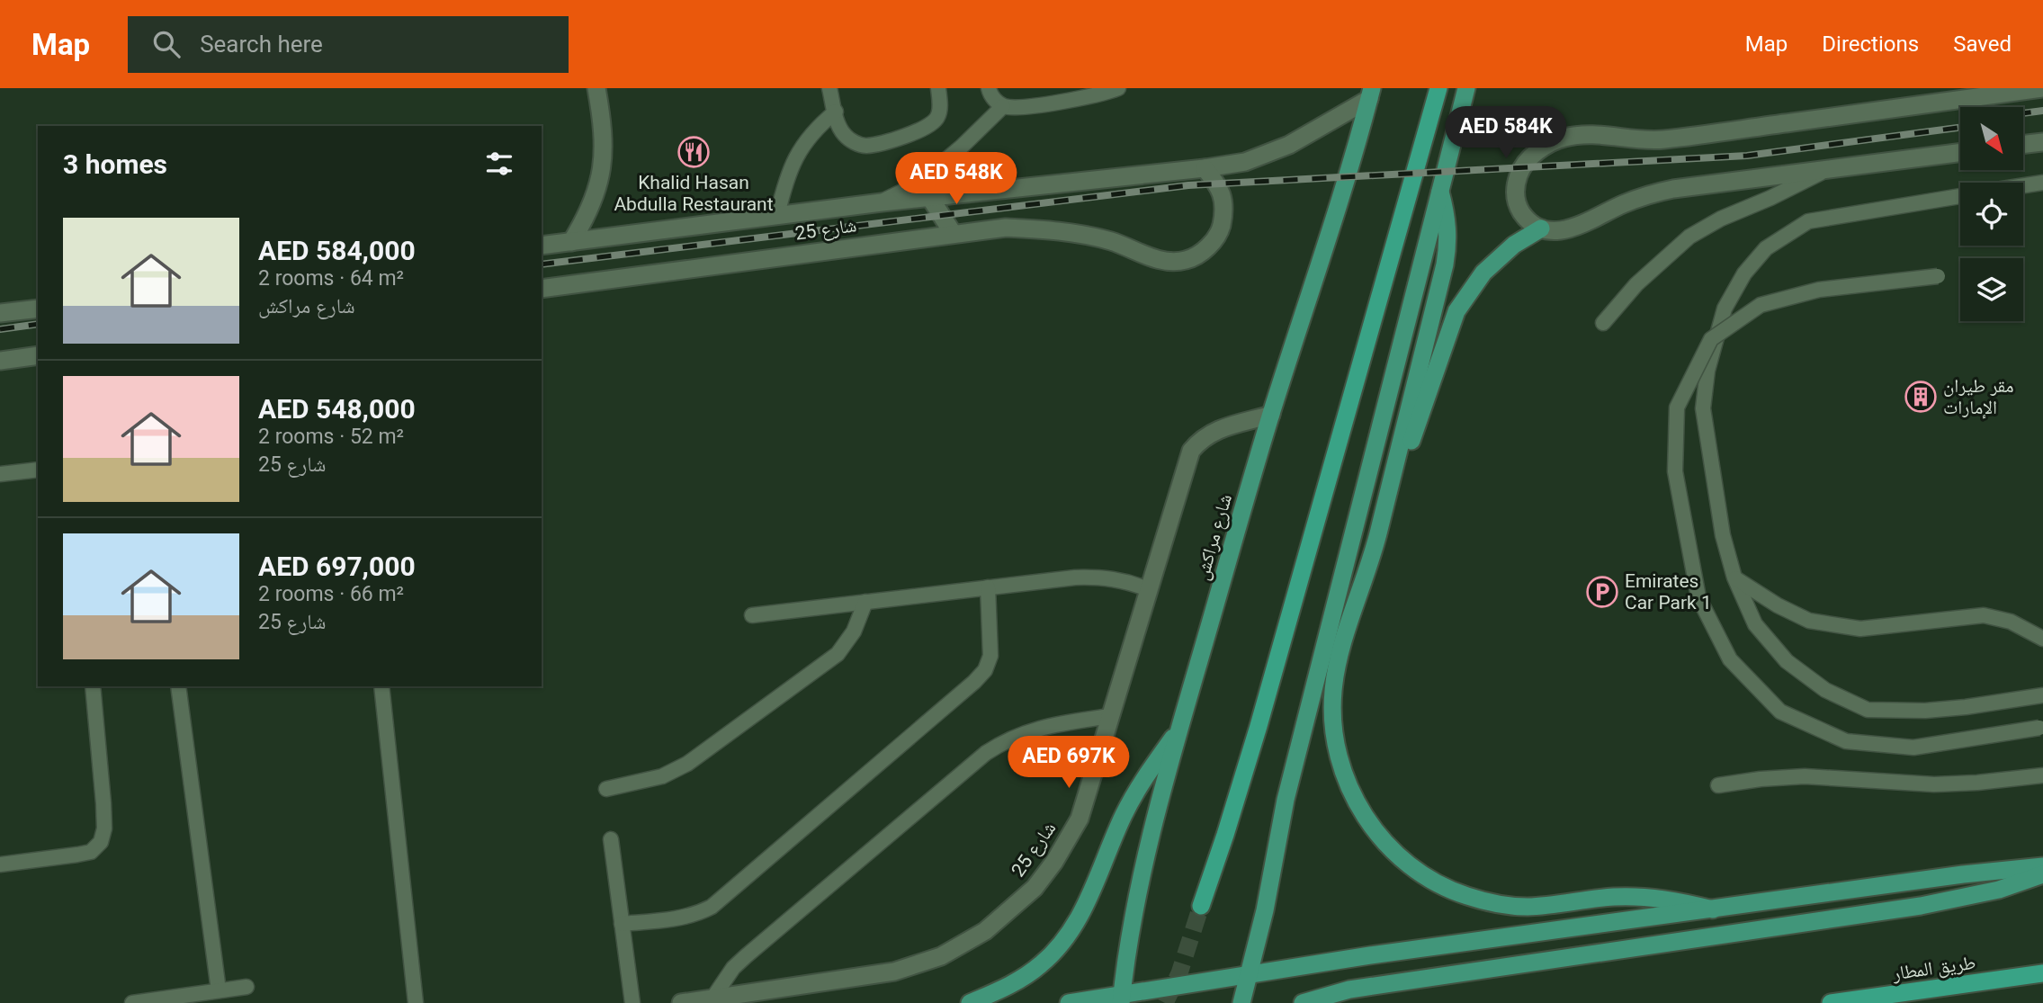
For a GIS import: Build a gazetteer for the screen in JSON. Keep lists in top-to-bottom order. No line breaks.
{"streets":{"highway":["طريق المطار"],"main road":["شارع مراكش"],"street":["شارع 25"]},"crossings":[["شارع 25","شارع مراكش"]],"places":{"restaurant":["Khalid Hasan Abdulla Restaurant"],"building":["مقر طيران الإمارات"],"parking":["Emirates Car Park 1"]},"north":"bottom right","page":{"header":"Map","search":"Search here","nav":["Map","Directions","Saved"],"price":["AED 584K","AED 548K","AED 697K"],"heading":"3 homes","list":[{"name":"AED 584,000","note":"2 rooms · 64 m² · شارع مراكش"},{"name":"AED 548,000","note":"2 rooms · 52 m² · شارع 25"},{"name":"AED 697,000","note":"2 rooms · 66 m² · شارع 25"}]}}
